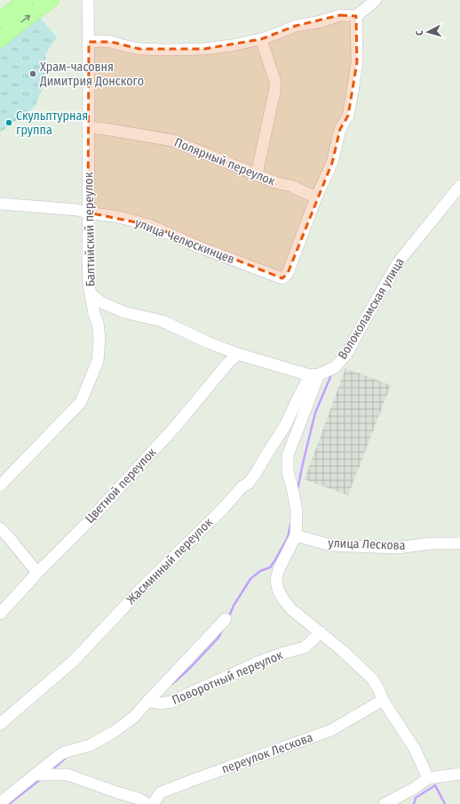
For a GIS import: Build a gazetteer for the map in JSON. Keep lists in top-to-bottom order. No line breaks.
{"streets":{"street":["Полярный переулок","Балтийский переулок","улица Челюскинцев","Волоколамская улица","Цветной переулок","улица Лескова","Жасминный переулок","Поворотный переулок","переулок Лескова"]},"crossings":[["Полярный переулок","Балтийский переулок"],["Полярный переулок","улица Челюскинцев"],["Балтийский переулок","улица Челюскинцев"],["Волоколамская улица","Жасминный переулок"]],"places":["Храм-часовня Димитрия Донского","Скульптурная группа"],"north":"left"}
